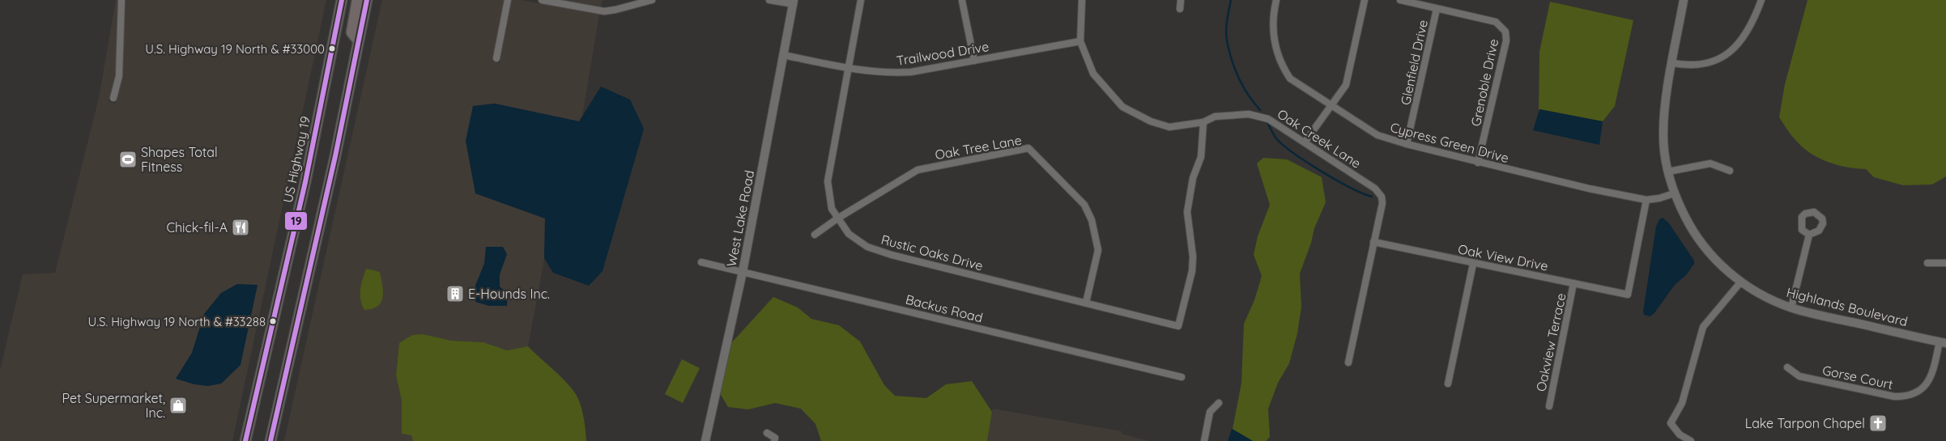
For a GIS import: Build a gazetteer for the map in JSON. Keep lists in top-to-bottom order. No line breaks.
{"streets":{"highway":["US Highway 19"],"street":["Trailwood Drive","Glenfield Drive","Grenoble Drive","Oak Creek Lane","Cypress Green Drive","Oak Tree Lane","West Lake Road","Rustic Oaks Drive","Oak View Drive","Highlands Boulevard","Backus Road","Oakview Terrace","Gorse Court"]},"crossings":[["Trailwood Drive","Oak Creek Lane"],["Trailwood Drive","West Lake Road"],["Trailwood Drive","Rustic Oaks Drive"],["Glenfield Drive","Grenoble Drive"],["Glenfield Drive","Cypress Green Drive"],["Grenoble Drive","Cypress Green Drive"],["Oak Creek Lane","Rustic Oaks Drive"],["Oak Creek Lane","Oak View Drive"],["Cypress Green Drive","Oak View Drive"],["Cypress Green Drive","Highlands Boulevard"],["Oak Tree Lane","Rustic Oaks Drive"],["West Lake Road","Backus Road"],["Oak View Drive","Oakview Terrace"],["Highlands Boulevard","Gorse Court"]],"places":{"other":["U.S. Highway 19 North & #33000","U.S. Highway 19 North & #33288"],"sports":["Shapes Total Fitness"],"restaurant":["Chick-fil-A"],"building":["E-Hounds Inc."],"shop":["Pet Supermarket, Inc."],"church":["Lake Tarpon Chapel"]},"lines":["transit line 19"]}
